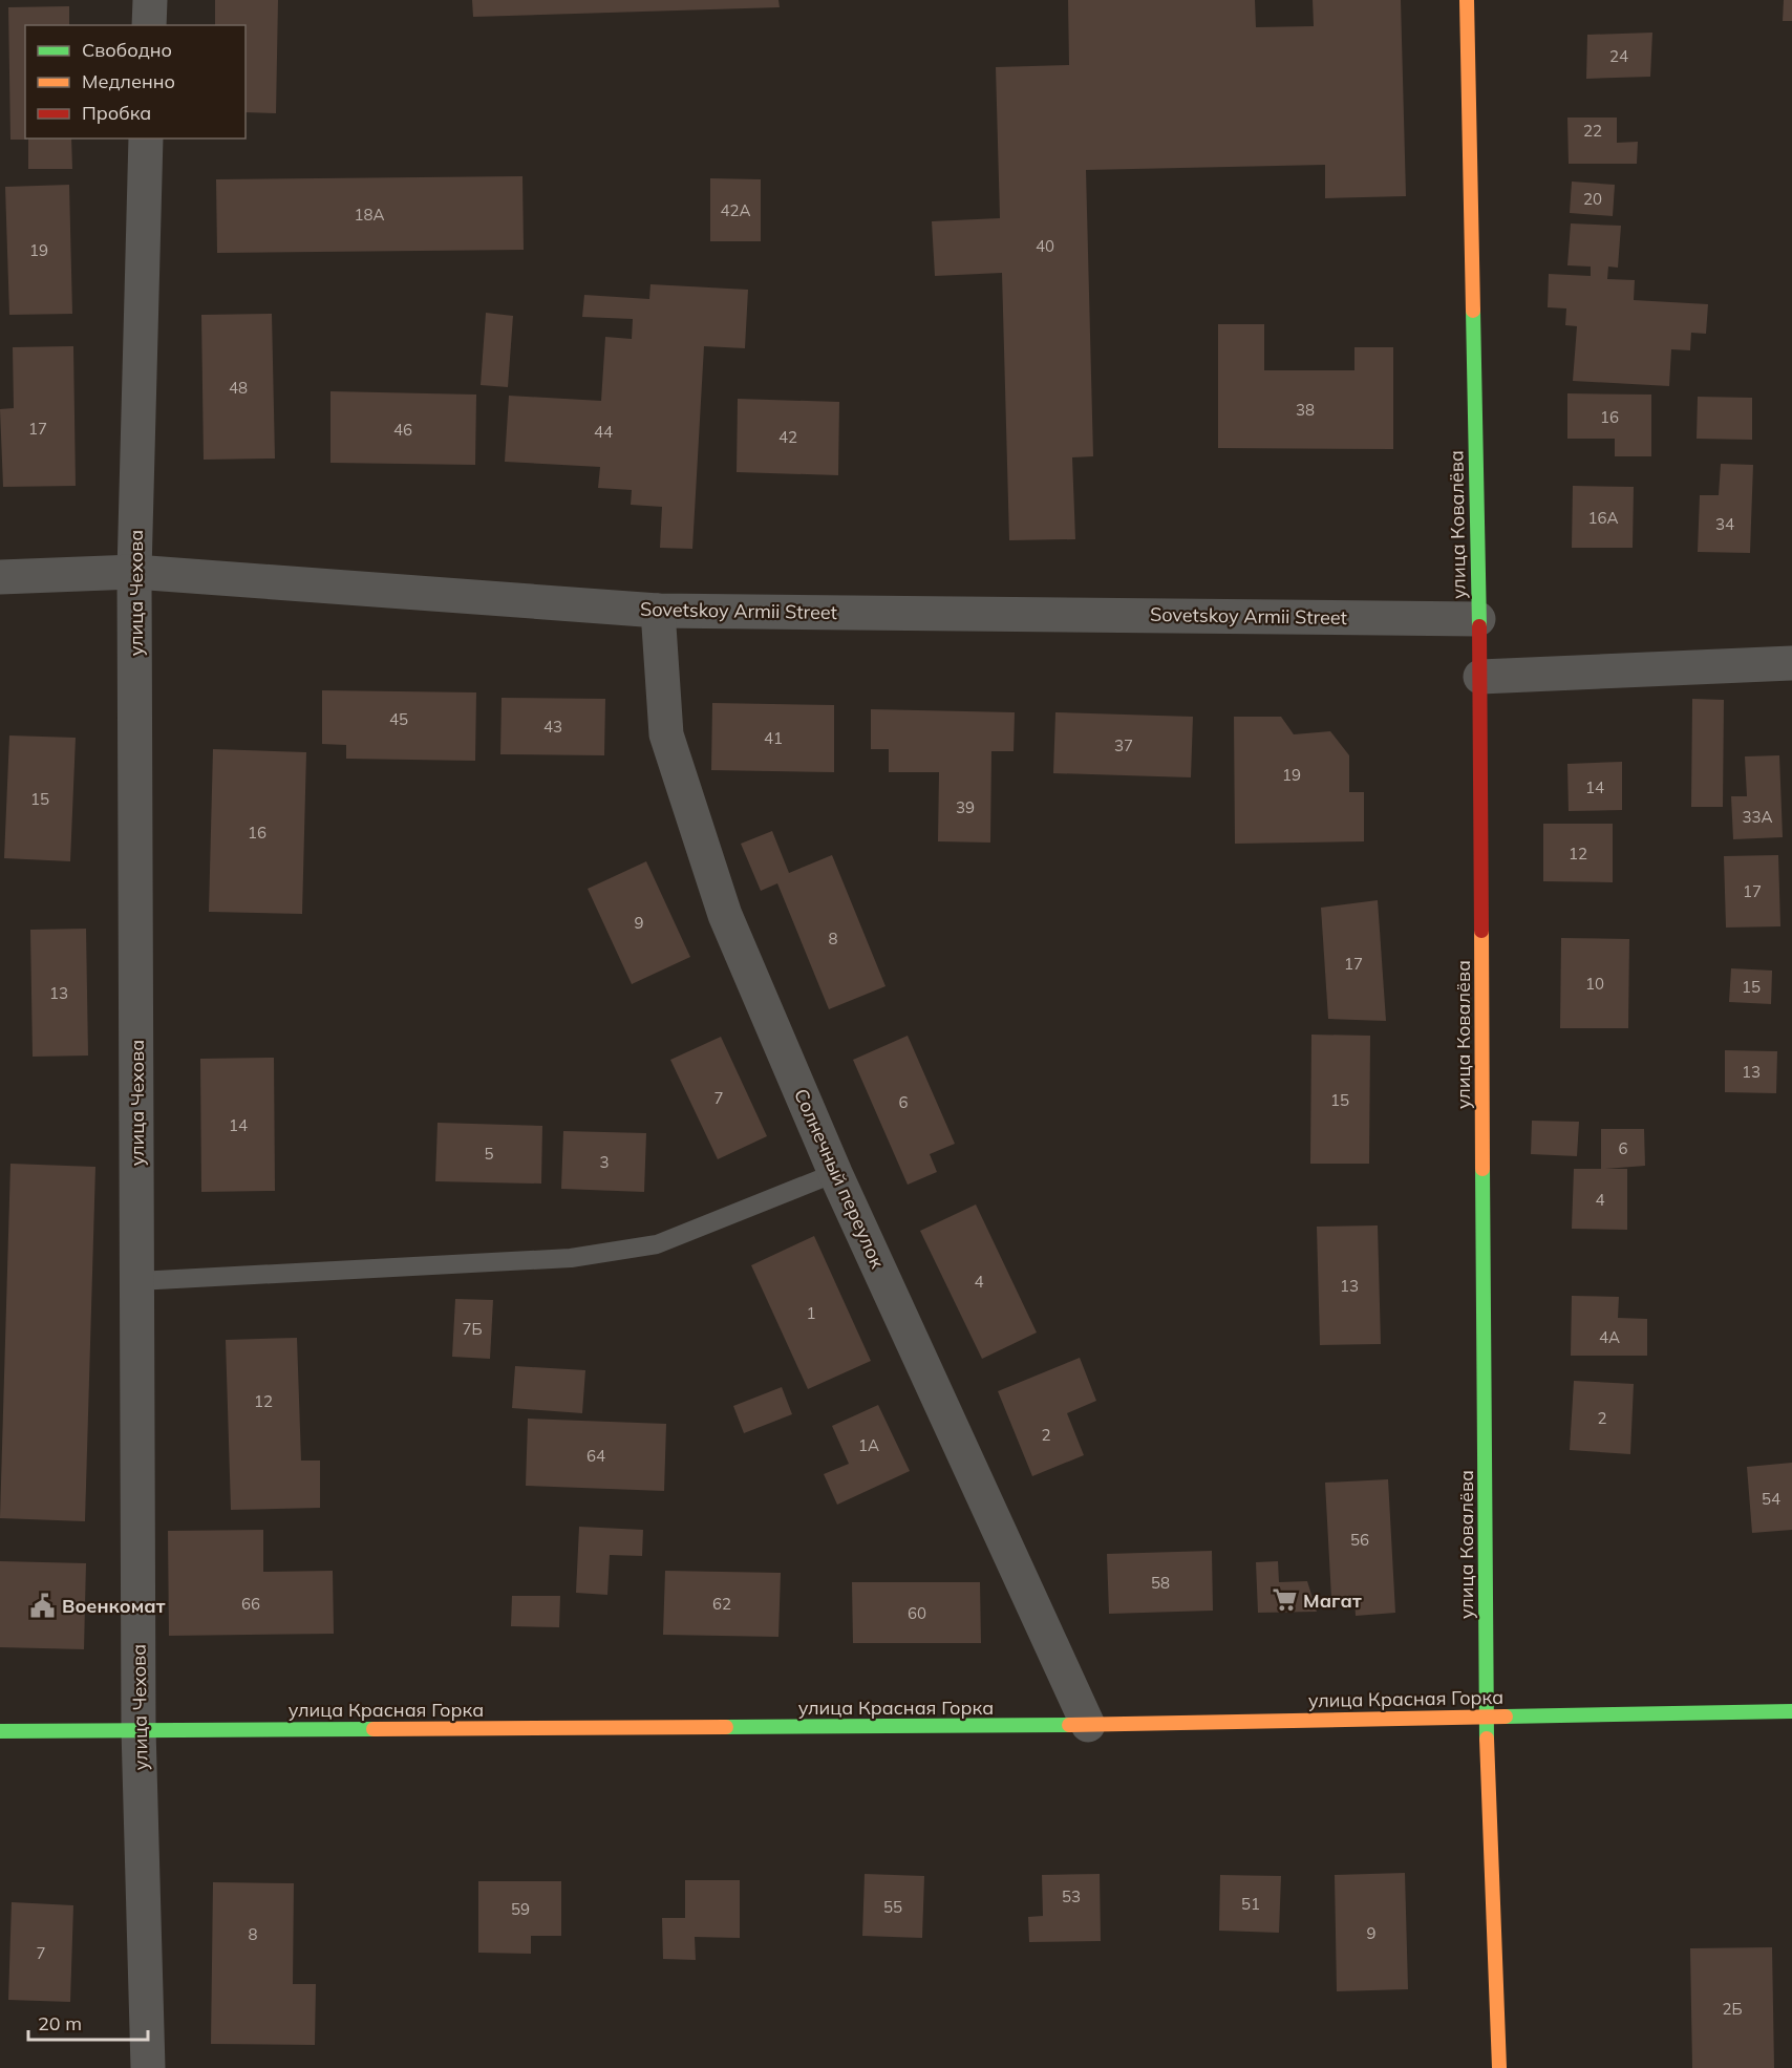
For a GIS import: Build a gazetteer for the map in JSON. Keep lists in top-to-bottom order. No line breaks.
{"streets":{"street":["улица Ковалёва","улица Чехова","Sovetskoy Armii Street","Солнечный переулок","улица Красная Горка"]},"crossings":[["улица Ковалёва","Sovetskoy Armii Street"],["улица Ковалёва","улица Красная Горка"],["улица Чехова","Sovetskoy Armii Street"],["улица Чехова","улица Красная Горка"],["Sovetskoy Armii Street","Солнечный переулок"],["Солнечный переулок","улица Красная Горка"]],"places":{"supermarket":["Магат"],"public building":["Военкомат"]},"house_numbers":["24","22","20","42А","18А","40","19","48","38","16","17","46","44","42","16А","34","45","43","41","37","19","14","15","39","33А","16","12","17","9","8","17","10","15","13","13","7","15","6","14","6","5","3","4","4","13","1","7Б","4А","12","2","2","1А","64","54","56","58","66","62","60","53","51","55","59","9","8","7","2Б"],"legend":["Свободно","Медленно","Пробка"],"scale_bar":"20 m"}
